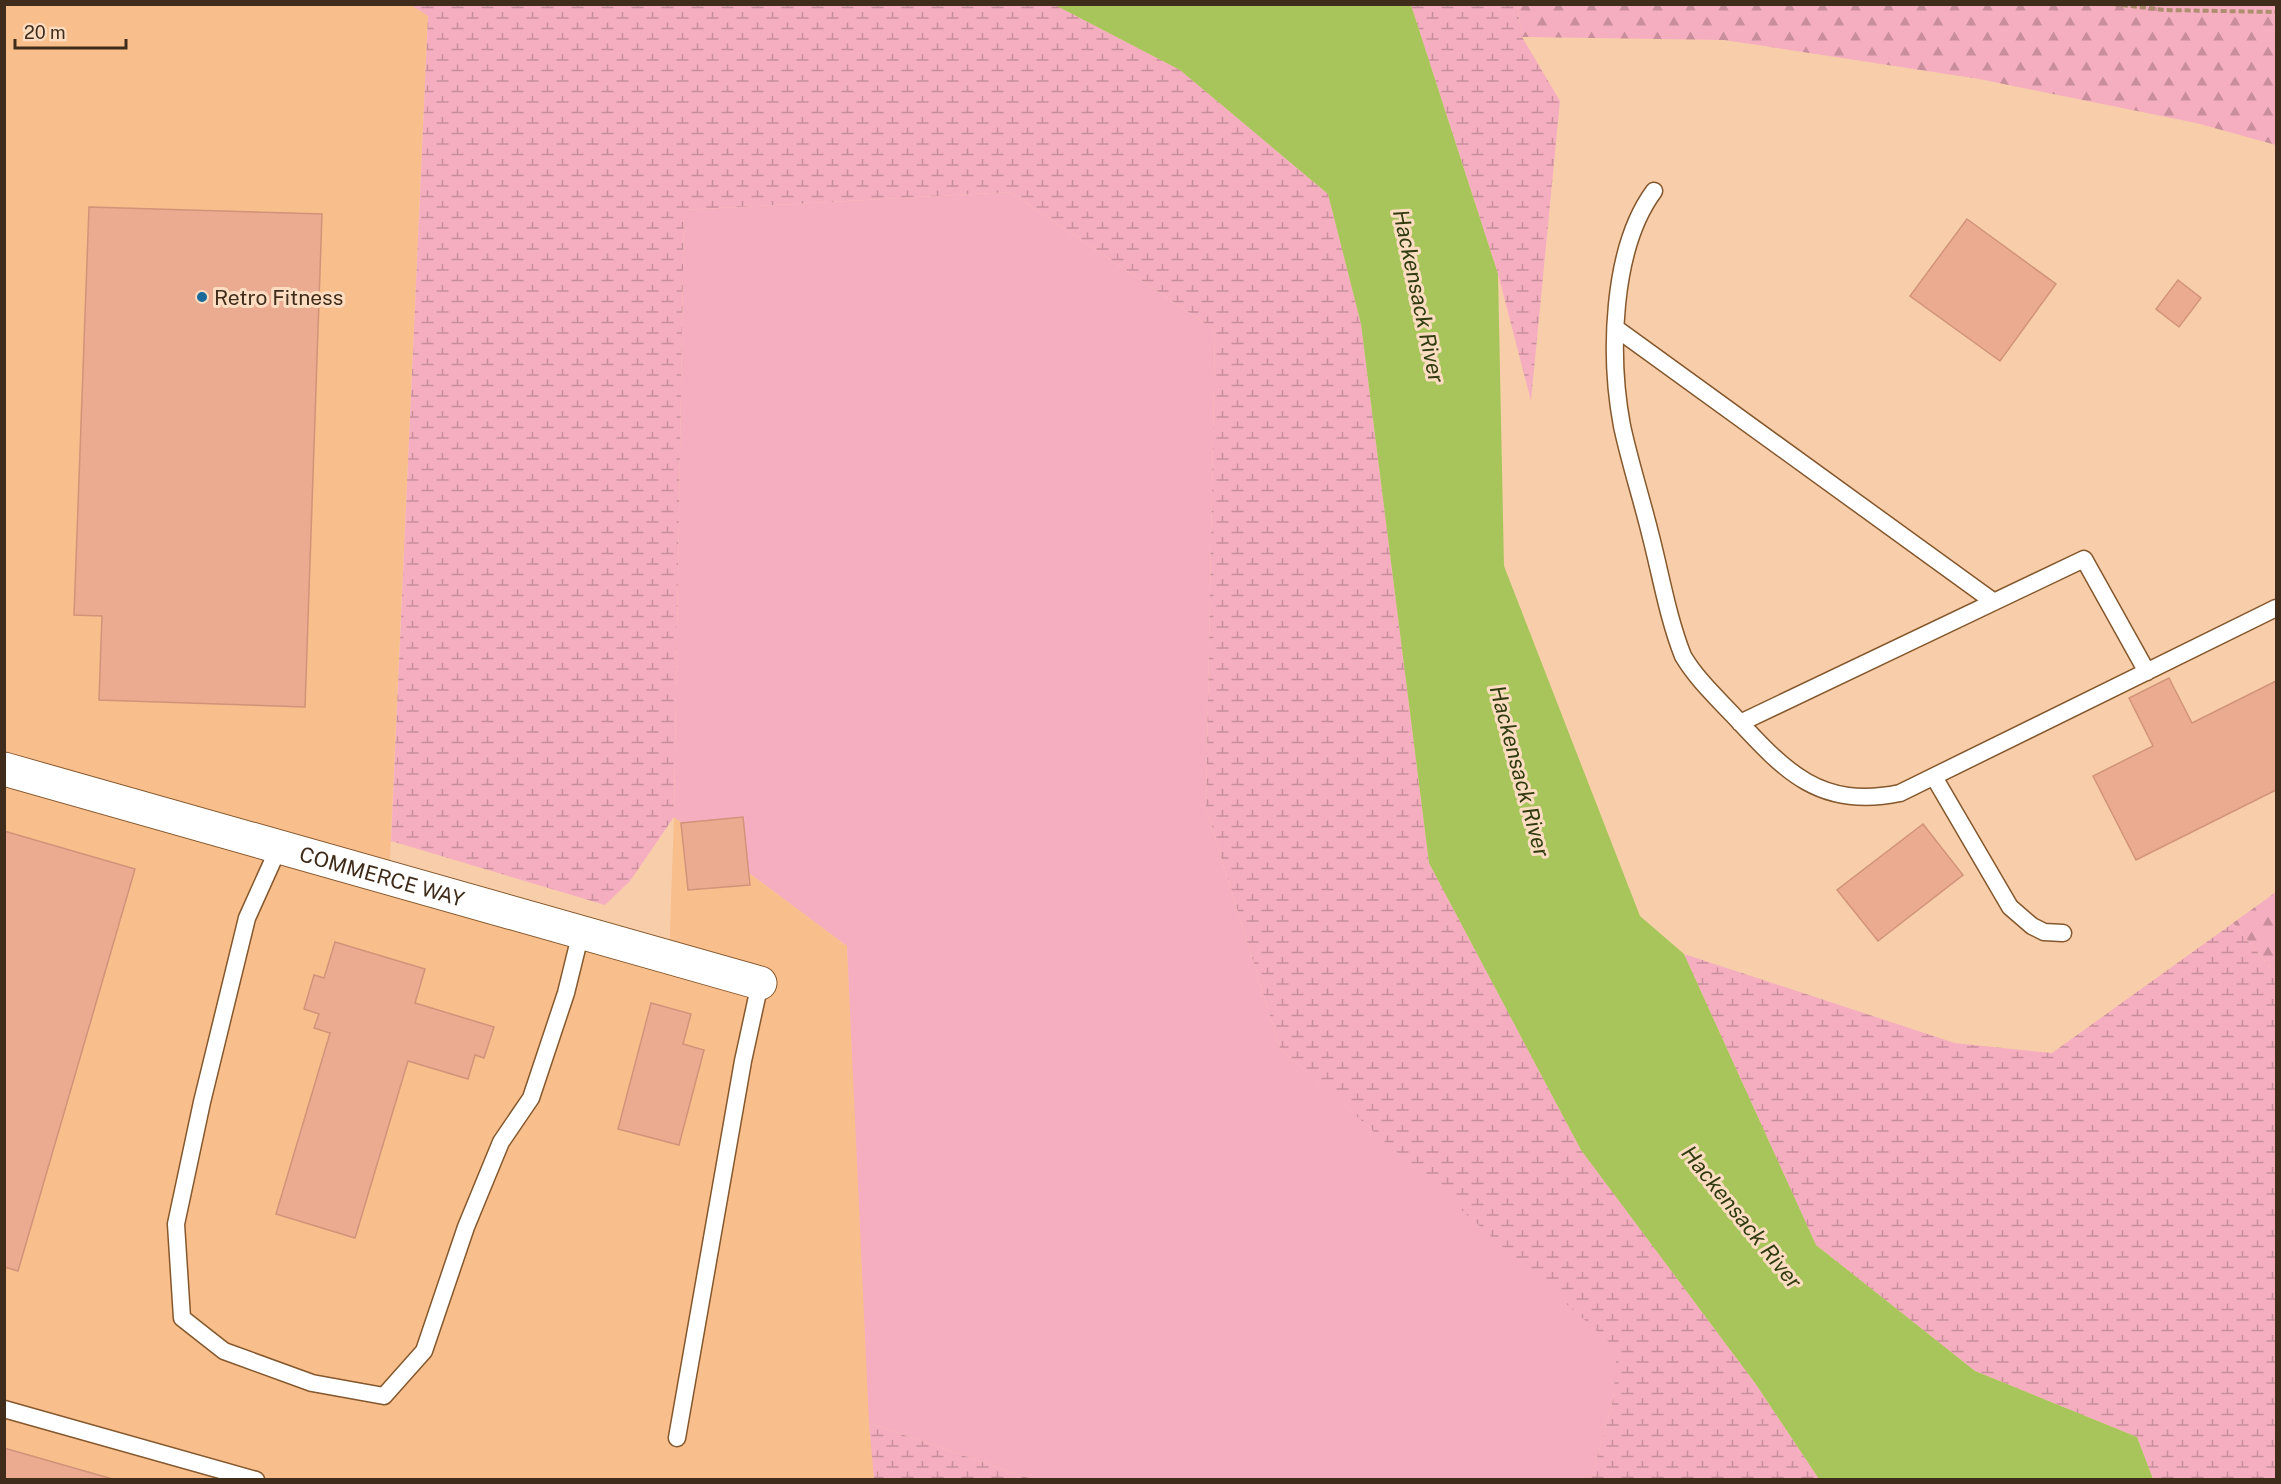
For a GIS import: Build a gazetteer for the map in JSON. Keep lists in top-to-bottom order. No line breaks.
{"streets":{"street":["COMMERCE WAY"]},"water":["Hackensack River"],"places":["Retro Fitness"],"scale_bar":"20 m"}
